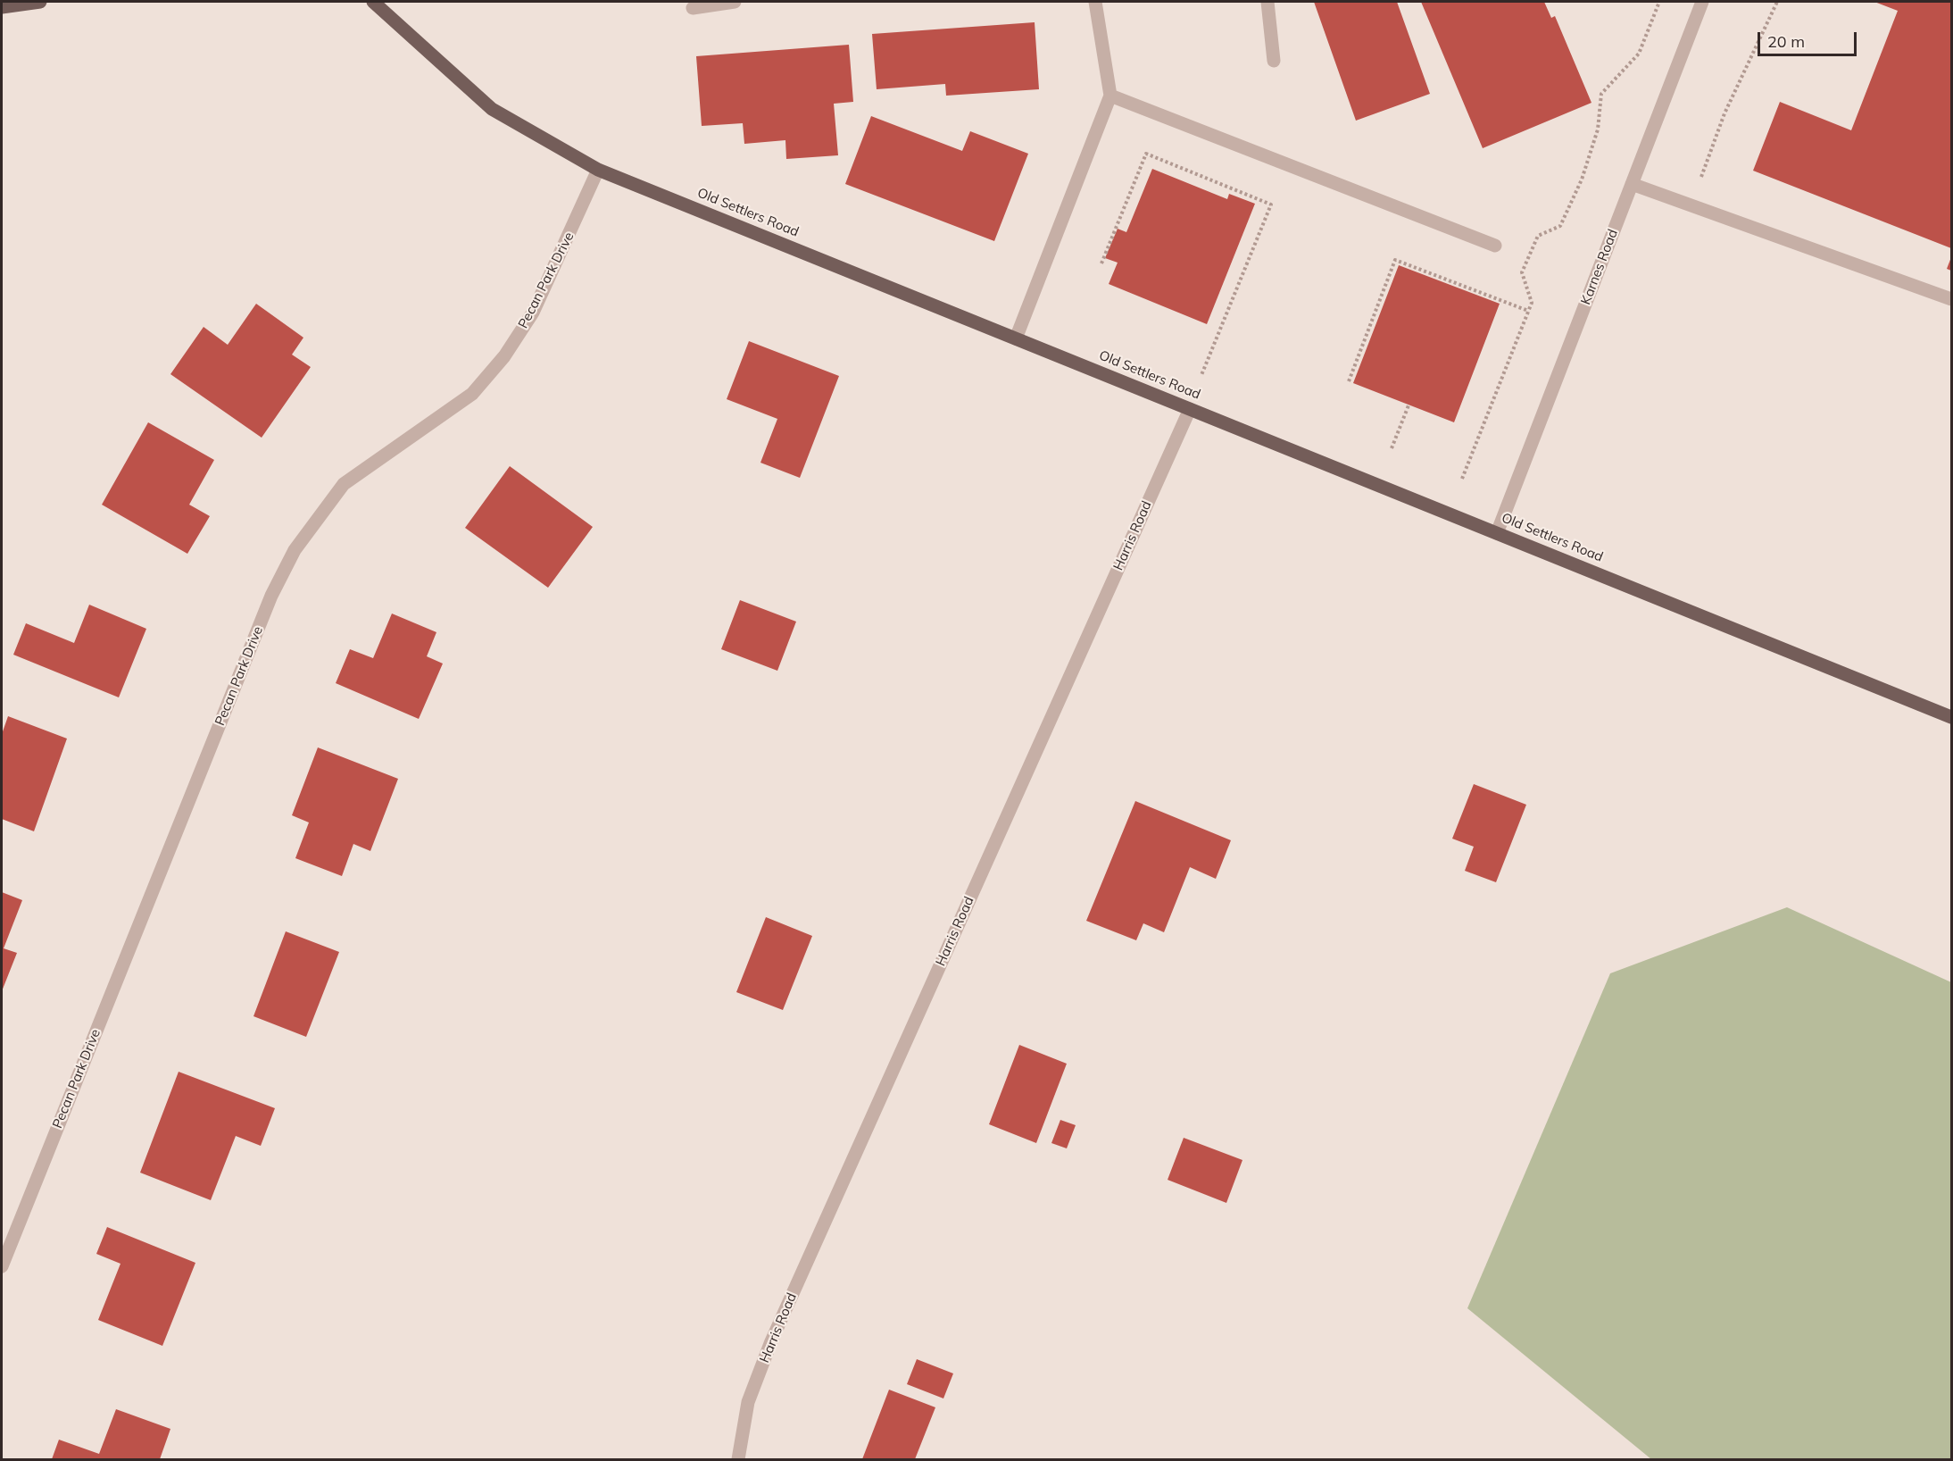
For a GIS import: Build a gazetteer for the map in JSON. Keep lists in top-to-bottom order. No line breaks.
{"streets":{"main road":["Old Settlers Road"],"street":["Karnes Road","Pecan Park Drive","Harris Road"]},"crossings":[["Old Settlers Road","Karnes Road"],["Old Settlers Road","Pecan Park Drive"],["Old Settlers Road","Harris Road"]],"scale_bar":"20 m"}
